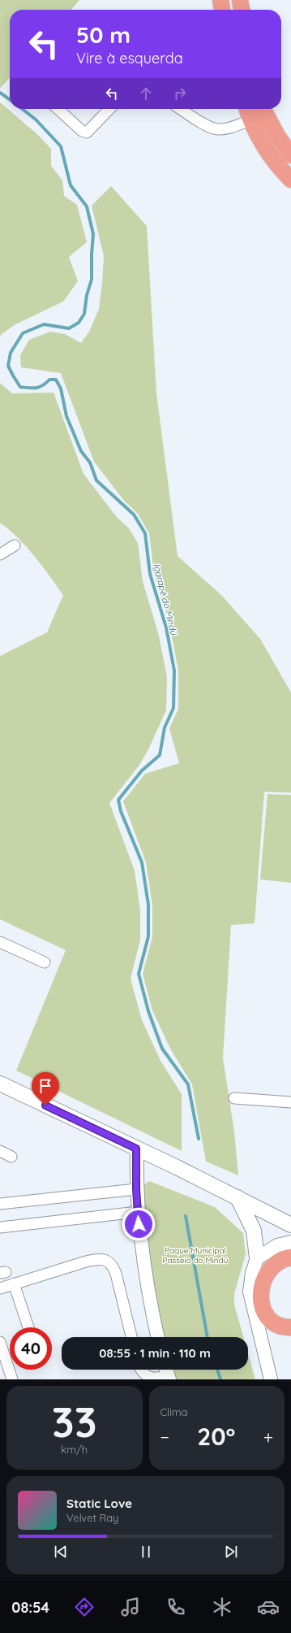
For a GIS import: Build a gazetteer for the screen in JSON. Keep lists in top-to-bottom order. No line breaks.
{"water":["Igarapé do Mindú"],"parks":["Paque Municipal Passeio do Mindú"],"page":{"turn":["50 m","Vire à esquerda"],"limit":"40","trip":"08:55 · 1 min · 110 m","tile":[["33","km/h"],"Clima"],"heat":["−","20°","+"],"song":["Static Love","Velvet Ray"],"tabs":"08:54"}}
